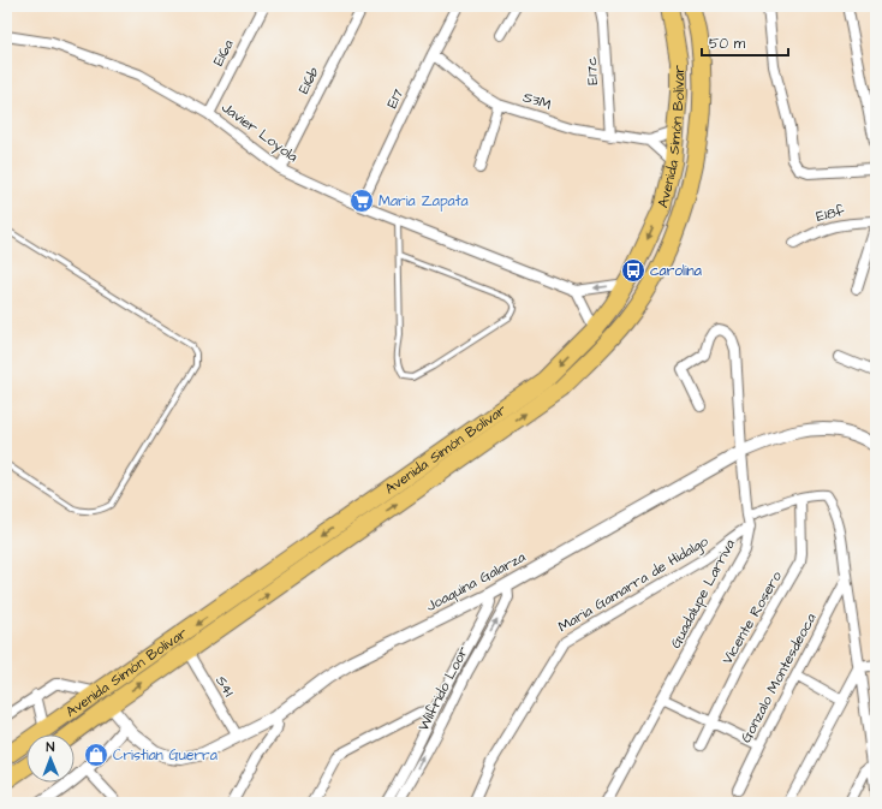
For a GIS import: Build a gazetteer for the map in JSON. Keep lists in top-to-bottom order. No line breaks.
{"streets":{"highway":["Avenida Simón Bolívar"],"street":["E16a","E17c","E16b","E17","S3M","Javier Loyola","E18f","Joaquina Galarza","Maria Gamarra de Hidalgo","Guadalupe Larriva","Vicente Rosero","Gonzalo Montesdeoca","S4I","Wilfrido Loor"]},"crossings":[["E16a","Javier Loyola"],["E17c","S3M"],["E16b","Javier Loyola"],["E17","S3M"],["E17","Javier Loyola"],["S3M","Avenida Simón Bolívar"],["Javier Loyola","Avenida Simón Bolívar"],["Avenida Simón Bolívar","Joaquina Galarza"],["Avenida Simón Bolívar","S4I"],["Joaquina Galarza","Guadalupe Larriva"],["Joaquina Galarza","S4I"],["Joaquina Galarza","Wilfrido Loor"],["Maria Gamarra de Hidalgo","Guadalupe Larriva"]],"places":{"supermarket":["Maria Zapata"],"bus stop":["carolina"],"shop":["Cristian Guerra"]},"scale_bar":"50 m","north":"top"}
